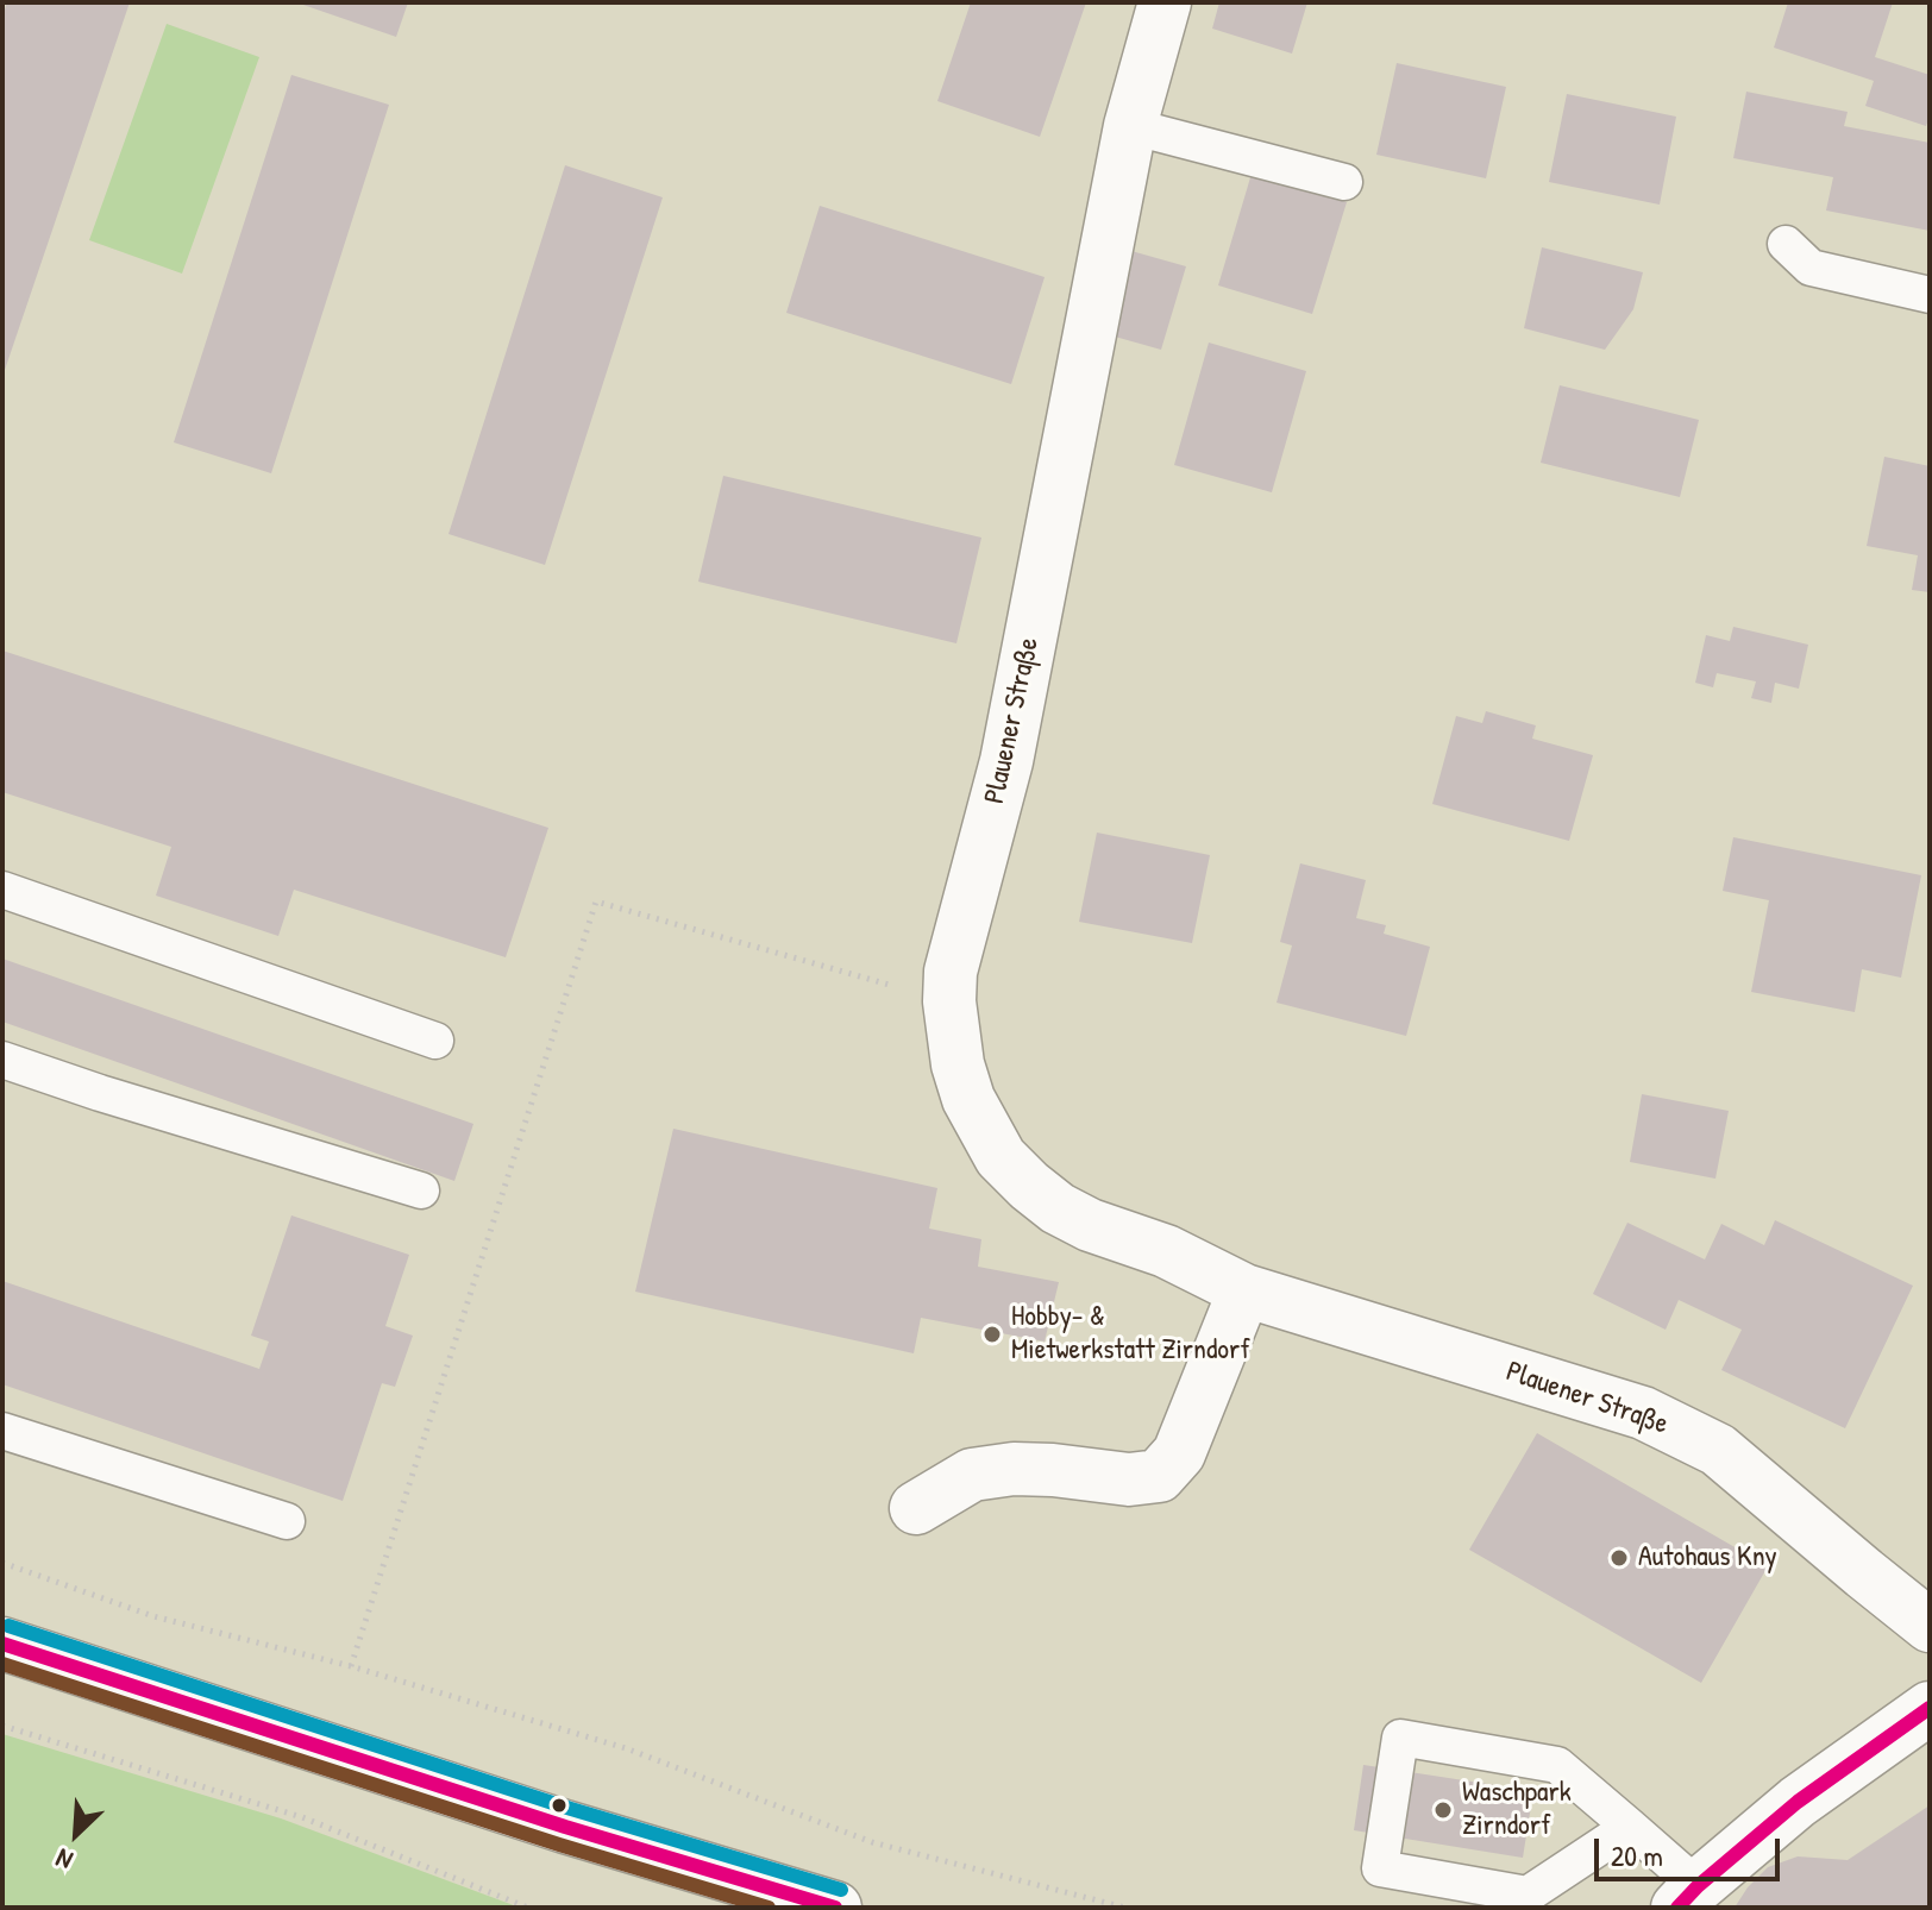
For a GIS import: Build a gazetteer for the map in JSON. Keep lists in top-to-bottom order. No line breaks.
{"streets":{"street":["Plauener Straße"]},"places":["Hobby- & Mietwerkstatt Zirndorf","Autohaus Kny","Waschpark Zirndorf"],"scale_bar":"20 m","north":"bottom left"}
